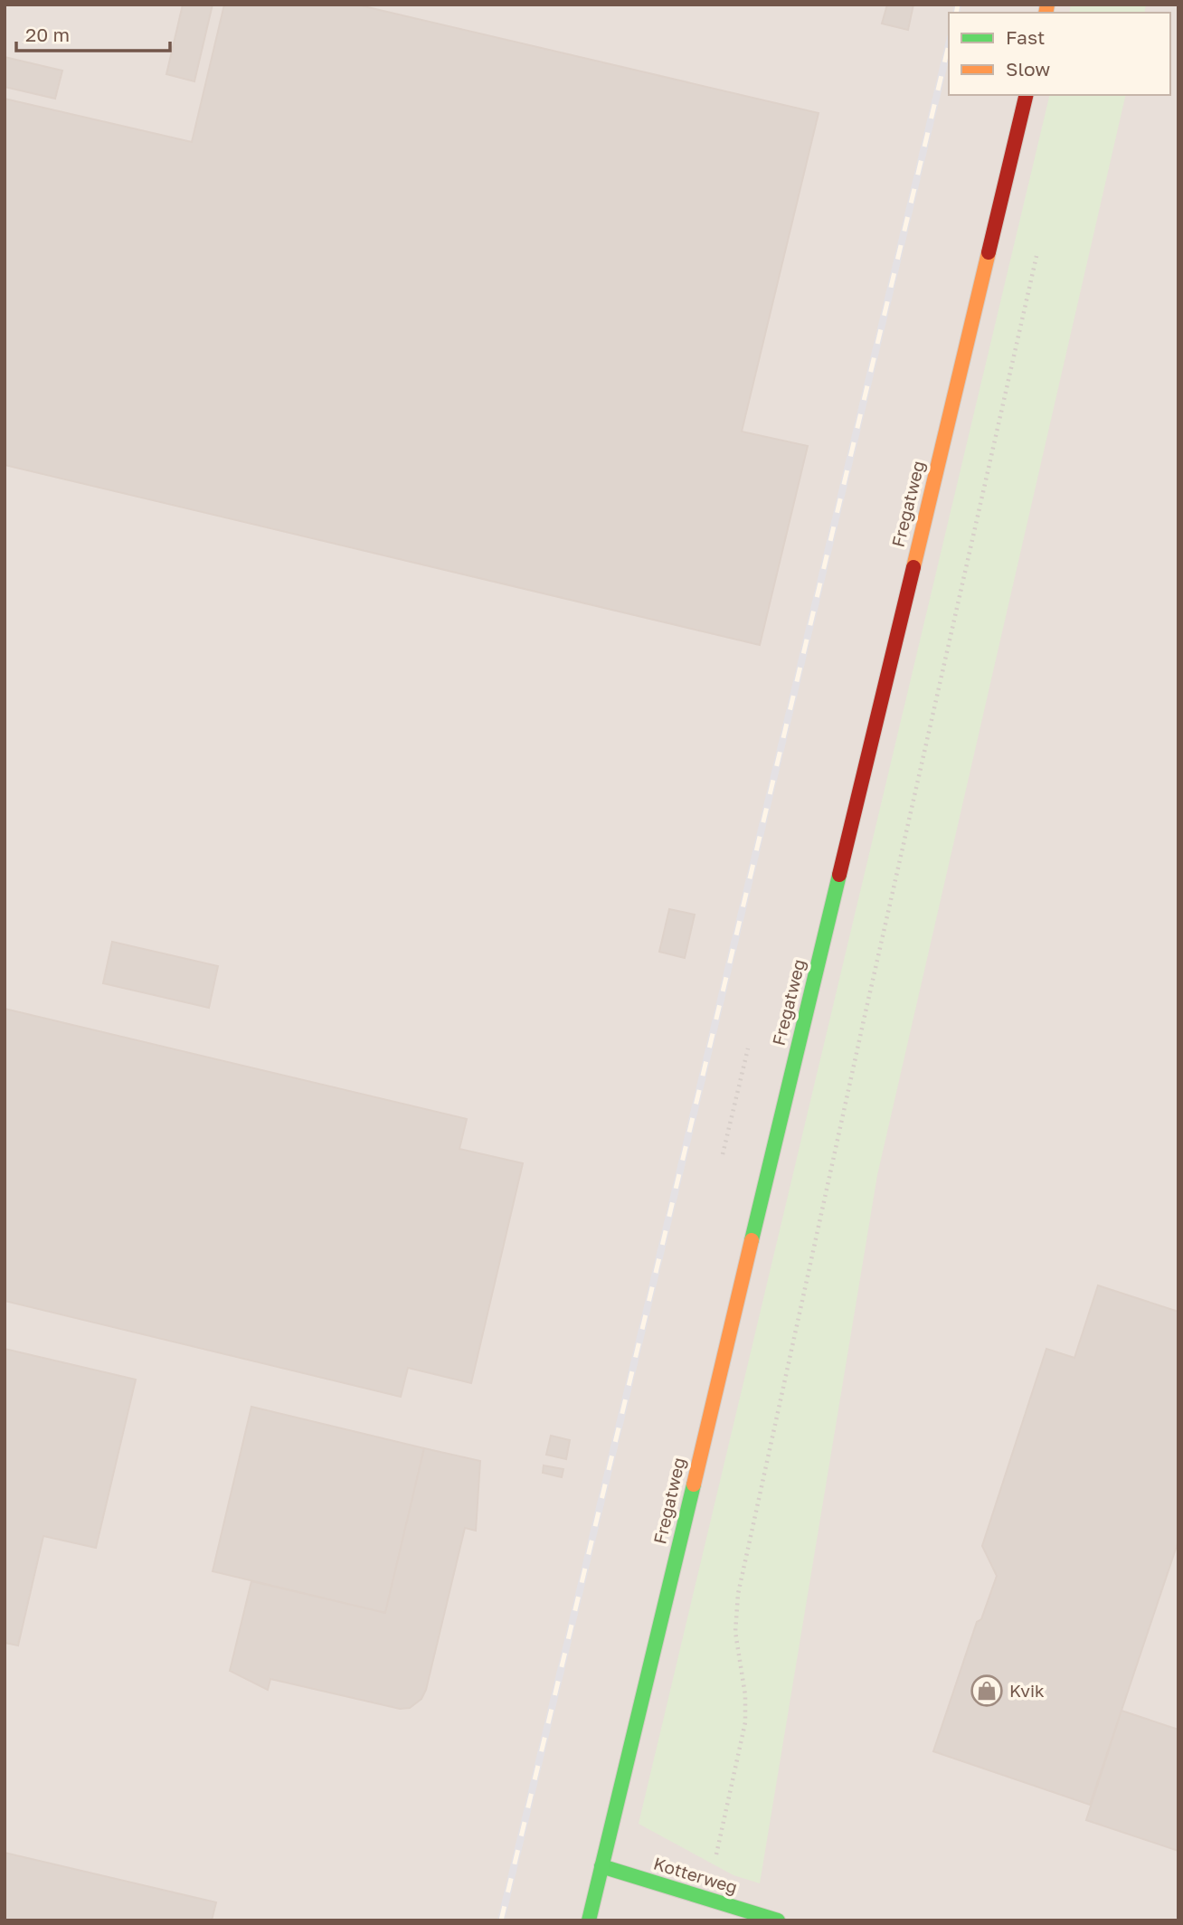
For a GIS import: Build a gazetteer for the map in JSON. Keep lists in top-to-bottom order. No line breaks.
{"streets":{"street":["Fregatweg","Kotterweg"]},"crossings":[["Fregatweg","Kotterweg"]],"places":{"shop":["Kvik"]},"legend":["Fast","Slow"],"scale_bar":"20 m"}
